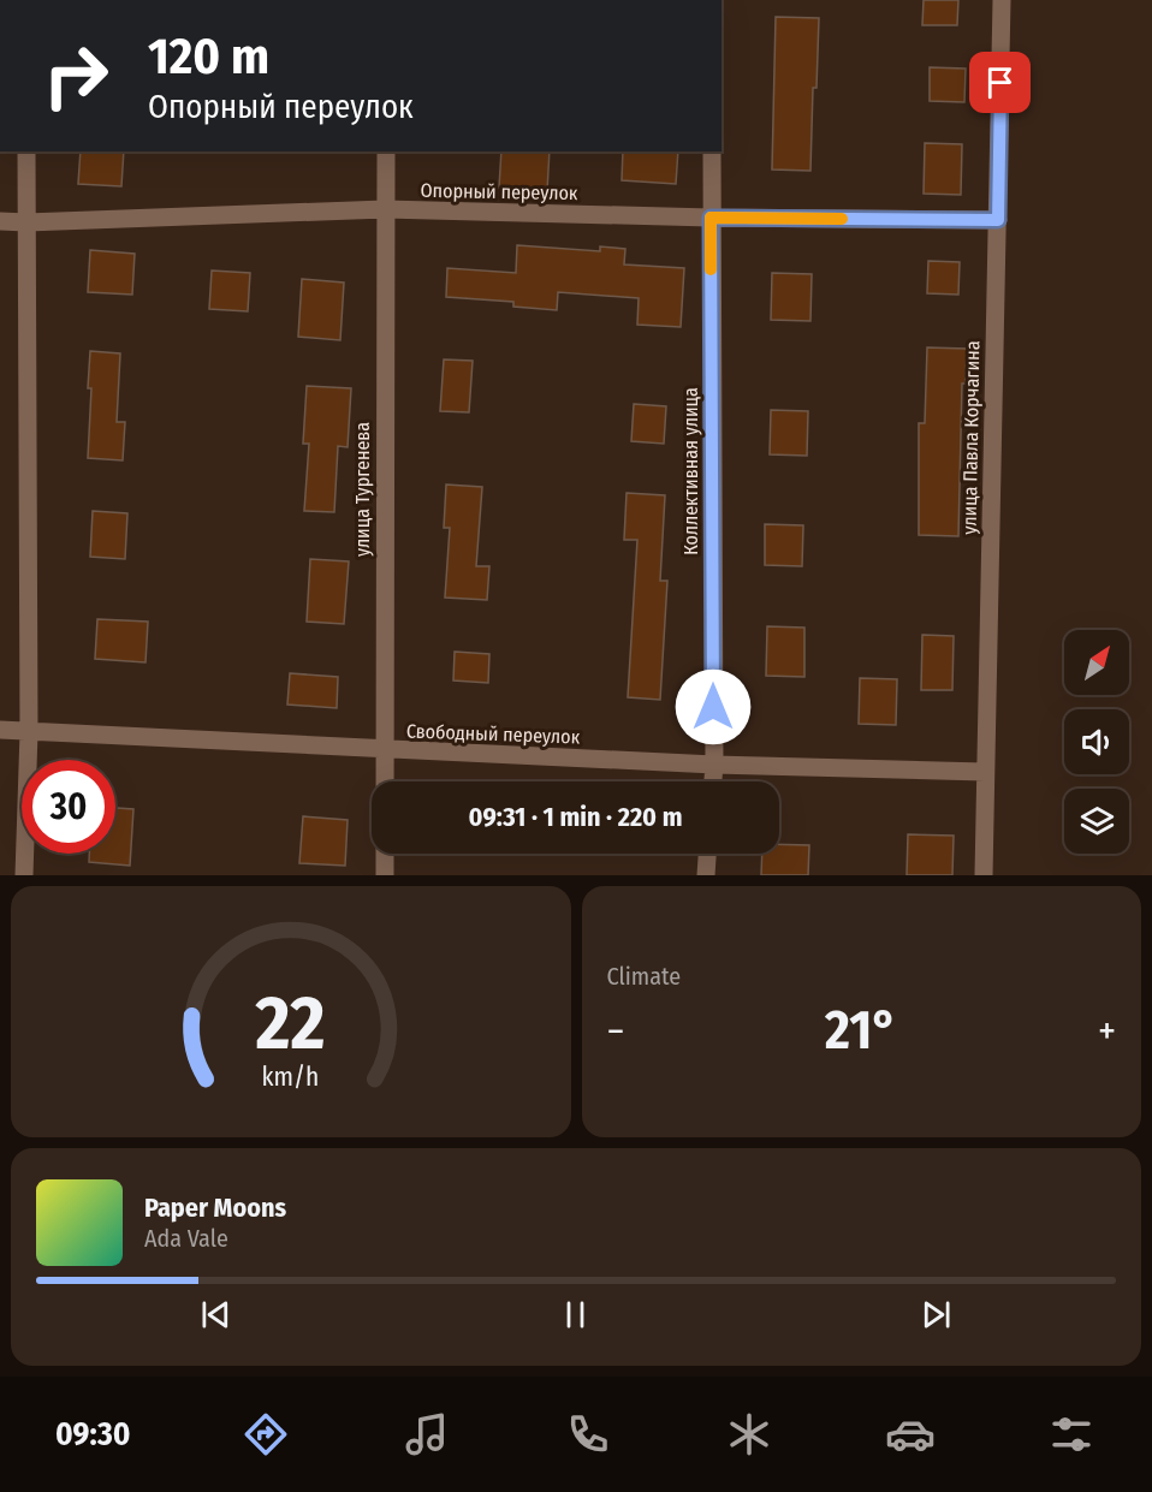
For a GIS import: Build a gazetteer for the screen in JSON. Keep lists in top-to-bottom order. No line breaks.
{"streets":{"street":["Опорный переулок","улица Павла Корчагина","Коллективная улица","улица Тургенева","Свободный переулок"]},"crossings":[["Опорный переулок","улица Павла Корчагина"],["Опорный переулок","Коллективная улица"],["Опорный переулок","улица Тургенева"],["улица Павла Корчагина","Свободный переулок"],["Коллективная улица","Свободный переулок"],["улица Тургенева","Свободный переулок"]],"north":"top right","page":{"turn":["120 m","Опорный переулок"],"limit":"30","trip":"09:31 · 1 min · 220 m","tile":"Climate","heat":["−","21°","+"],"song":["Paper Moons","Ada Vale"],"tabs":"09:30","gauge":["22","km/h"]}}
